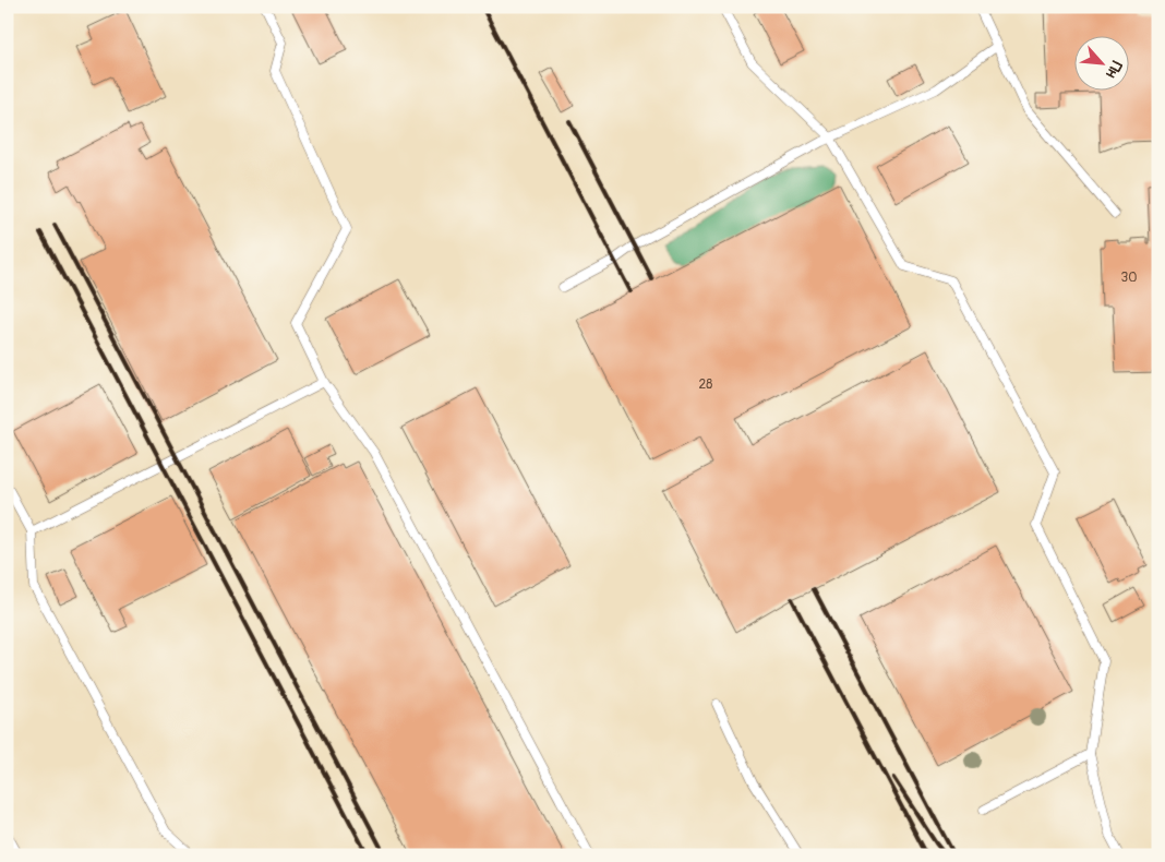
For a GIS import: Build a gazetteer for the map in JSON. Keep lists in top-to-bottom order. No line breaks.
{"house_numbers":["30","28"],"north":"bottom right"}
